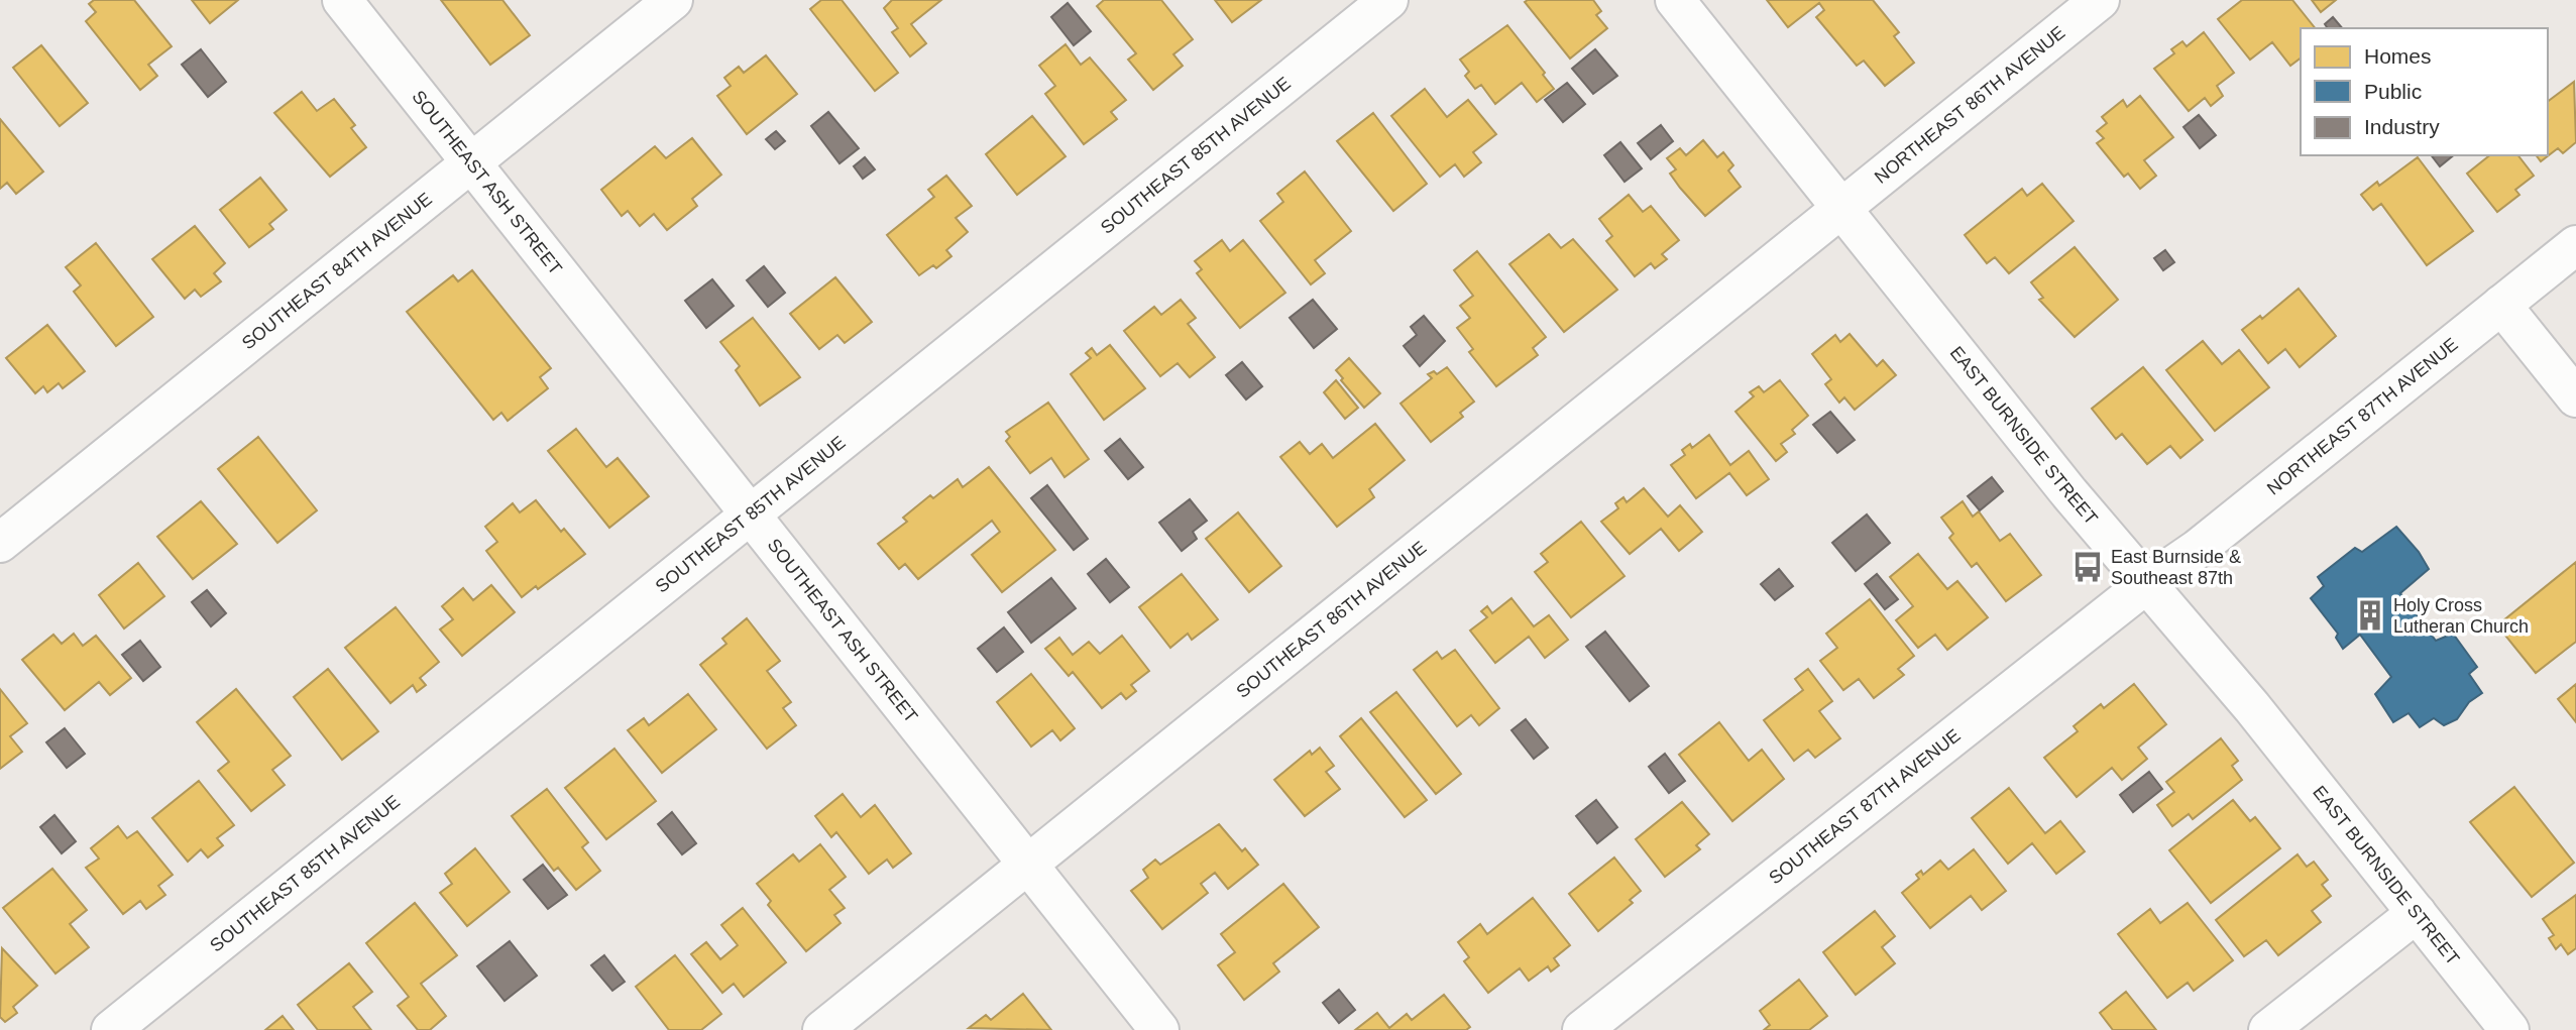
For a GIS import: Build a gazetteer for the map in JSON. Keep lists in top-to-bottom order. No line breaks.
{"streets":{"street":["NORTHEAST 86TH AVENUE","SOUTHEAST 85TH AVENUE","SOUTHEAST ASH STREET","SOUTHEAST 84TH AVENUE","NORTHEAST 87TH AVENUE","EAST BURNSIDE STREET","SOUTHEAST 86TH AVENUE","SOUTHEAST 87TH AVENUE"]},"crossings":[["NORTHEAST 86TH AVENUE","EAST BURNSIDE STREET"],["NORTHEAST 86TH AVENUE","SOUTHEAST 86TH AVENUE"],["SOUTHEAST 85TH AVENUE","SOUTHEAST ASH STREET"],["SOUTHEAST ASH STREET","SOUTHEAST 84TH AVENUE"],["SOUTHEAST ASH STREET","SOUTHEAST 86TH AVENUE"],["NORTHEAST 87TH AVENUE","EAST BURNSIDE STREET"],["NORTHEAST 87TH AVENUE","SOUTHEAST 87TH AVENUE"],["EAST BURNSIDE STREET","SOUTHEAST 86TH AVENUE"],["EAST BURNSIDE STREET","SOUTHEAST 87TH AVENUE"]],"places":{"bus stop":["East Burnside & Southeast 87th"],"building":["Holy Cross Lutheran Church"]},"legend":["Homes","Public","Industry"]}
